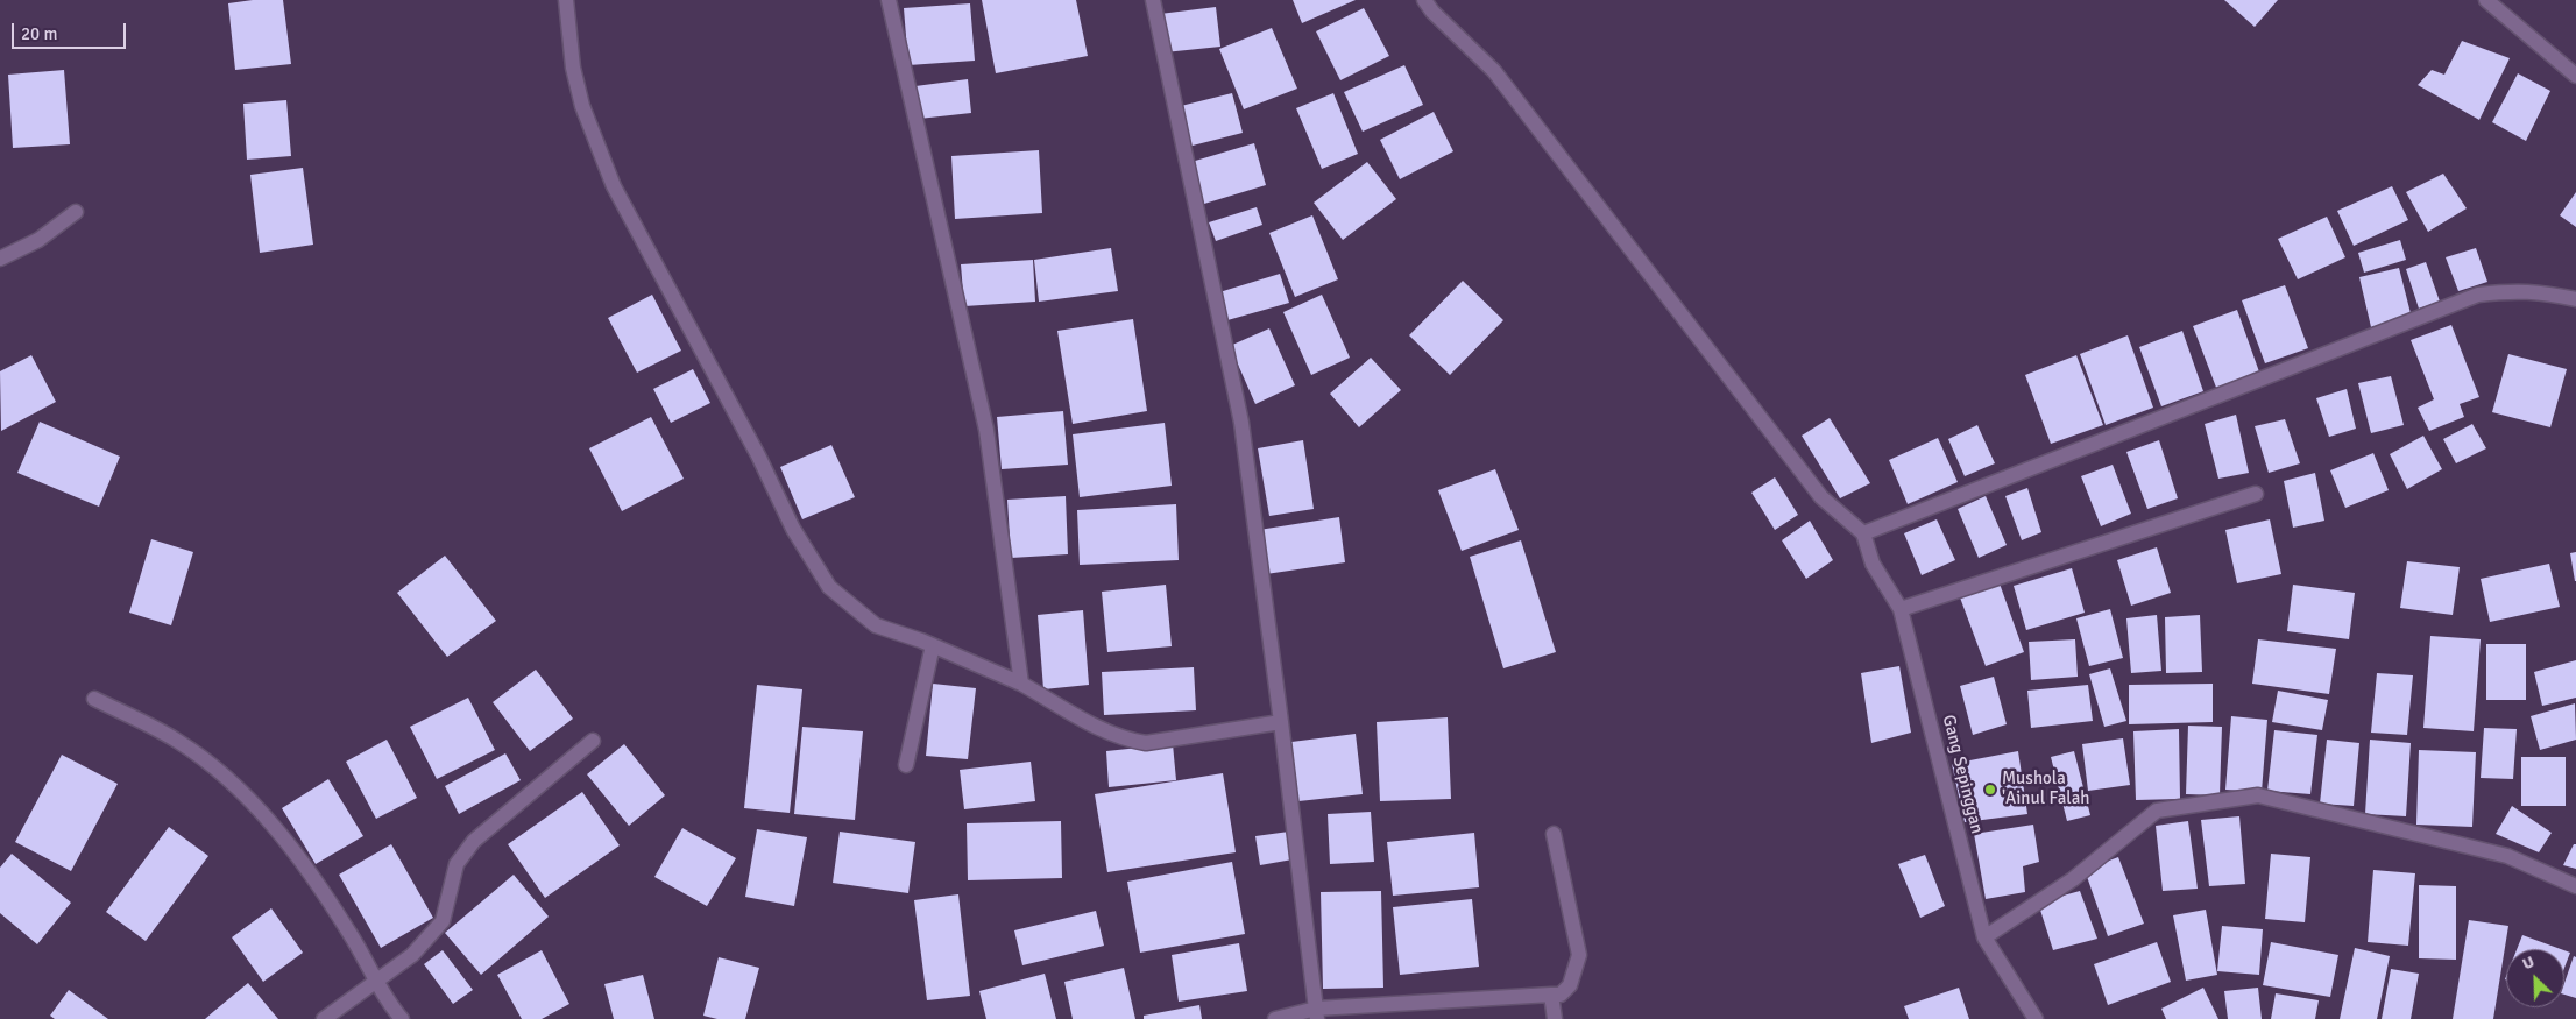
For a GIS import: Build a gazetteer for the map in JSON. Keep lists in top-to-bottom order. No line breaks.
{"streets":{"street":["Gang Sepinggan"]},"places":["Mushola 'Ainul Falah"],"scale_bar":"20 m","north":"top left"}
